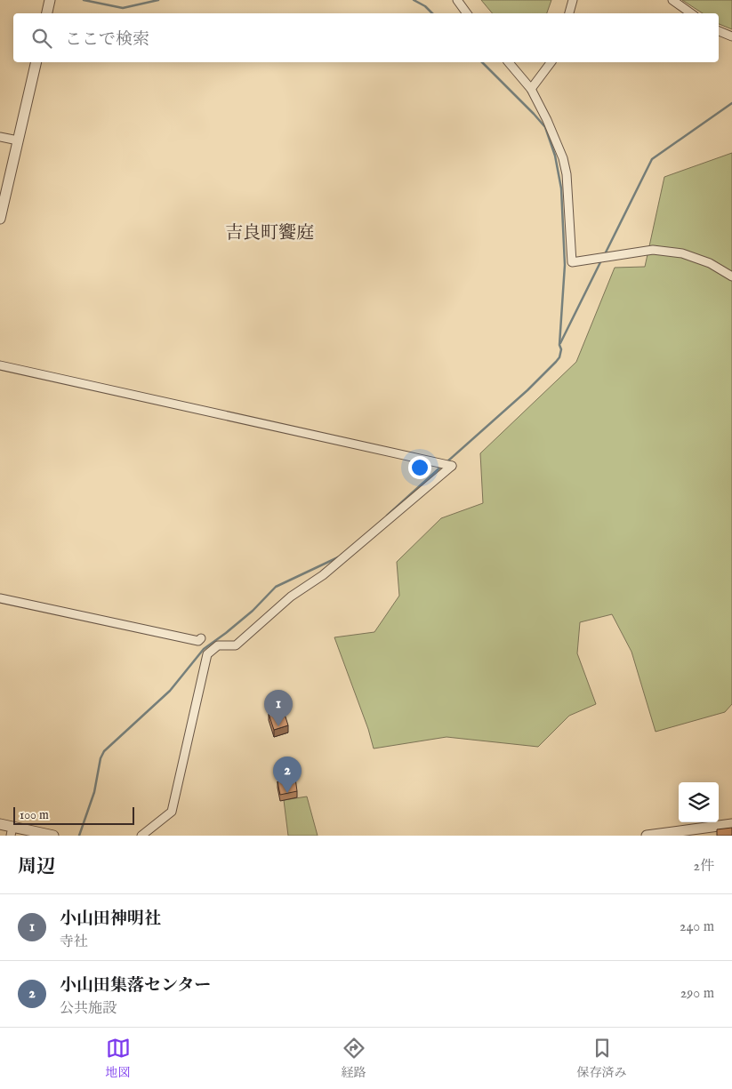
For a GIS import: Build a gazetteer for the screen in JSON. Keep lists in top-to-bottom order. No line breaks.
{"districts":["吉良町饗庭"],"scale_bar":"100 m","page":{"search":"ここで検索","pins":["1","2"],"scale":"100 m","heading":["周辺","2件"],"list":[{"mark":"1","name":"小山田神明社","note":"寺社","value":"240 m"},{"mark":"2","name":"小山田集落センター","note":"公共施設","value":"290 m"}],"nav":["地図","経路","保存済み"]}}
